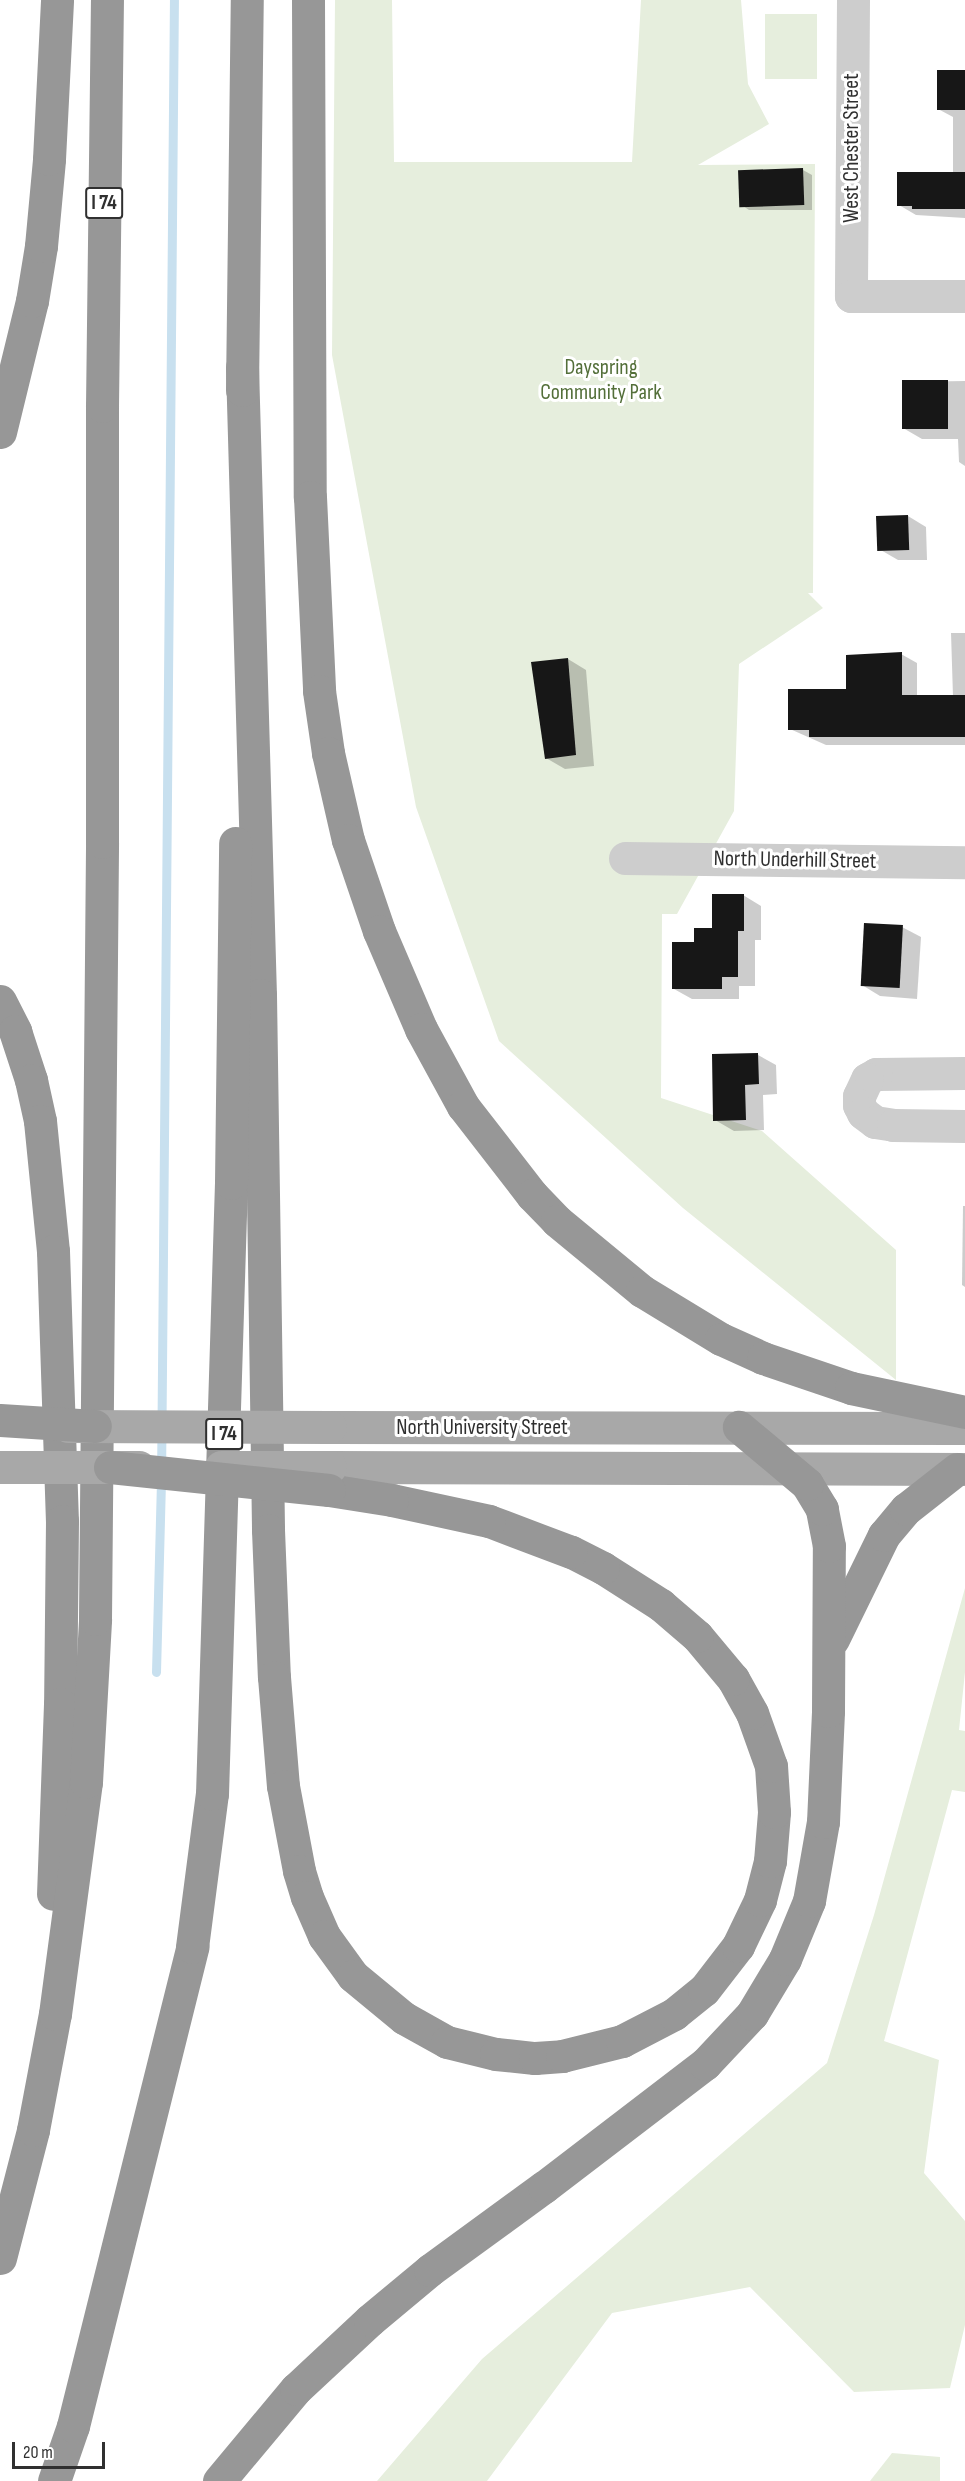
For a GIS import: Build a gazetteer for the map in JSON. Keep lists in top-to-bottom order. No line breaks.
{"streets":{"highway":["I 74"],"main road":["North University Street"],"street":["West Chester Street","North Underhill Street"]},"parks":["Dayspring Community Park"],"scale_bar":"20 m"}
